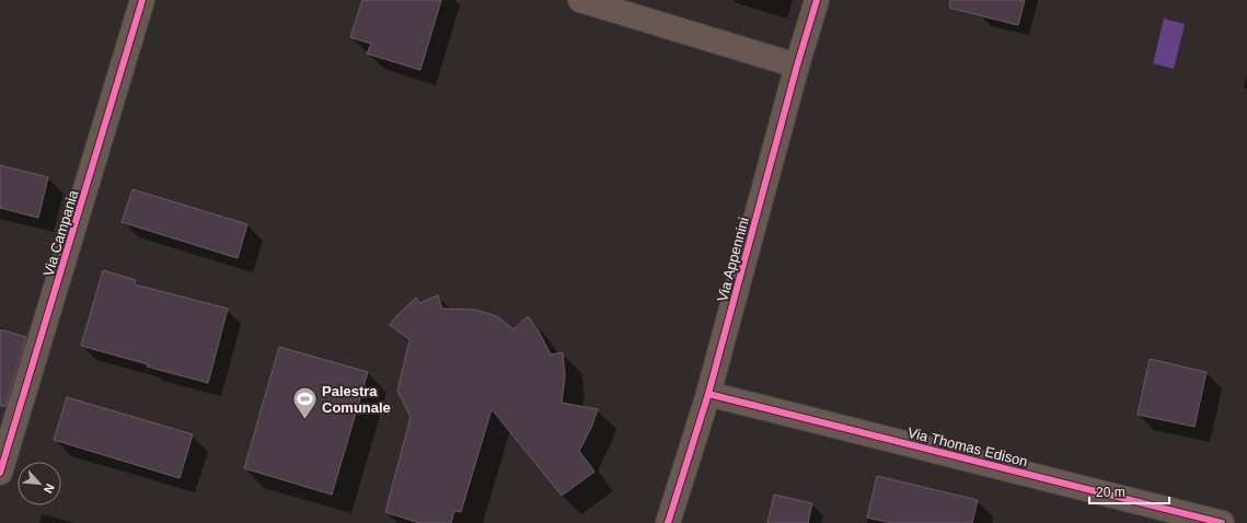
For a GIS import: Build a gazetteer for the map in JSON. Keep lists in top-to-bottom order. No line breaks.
{"streets":{"street":["Via Campania","Via Appennini","Via Thomas Edison"]},"crossings":[["Via Appennini","Via Thomas Edison"]],"places":{"sports":["Palestra Comunale"]},"scale_bar":"20 m","north":"bottom right"}
